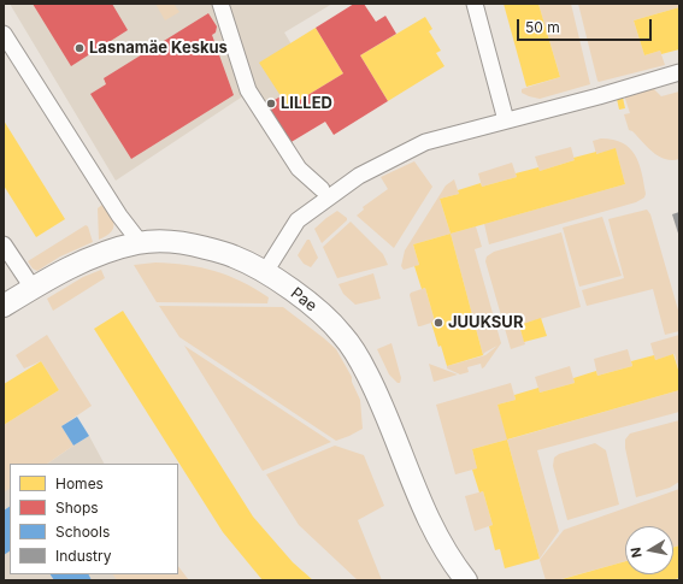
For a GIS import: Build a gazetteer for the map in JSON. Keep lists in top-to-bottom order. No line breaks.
{"streets":{"street":["Pae"]},"places":["Lasnamäe Keskus","LILLED","JUUKSUR"],"legend":["Homes","Shops","Schools","Industry"],"scale_bar":"50 m","north":"left"}
